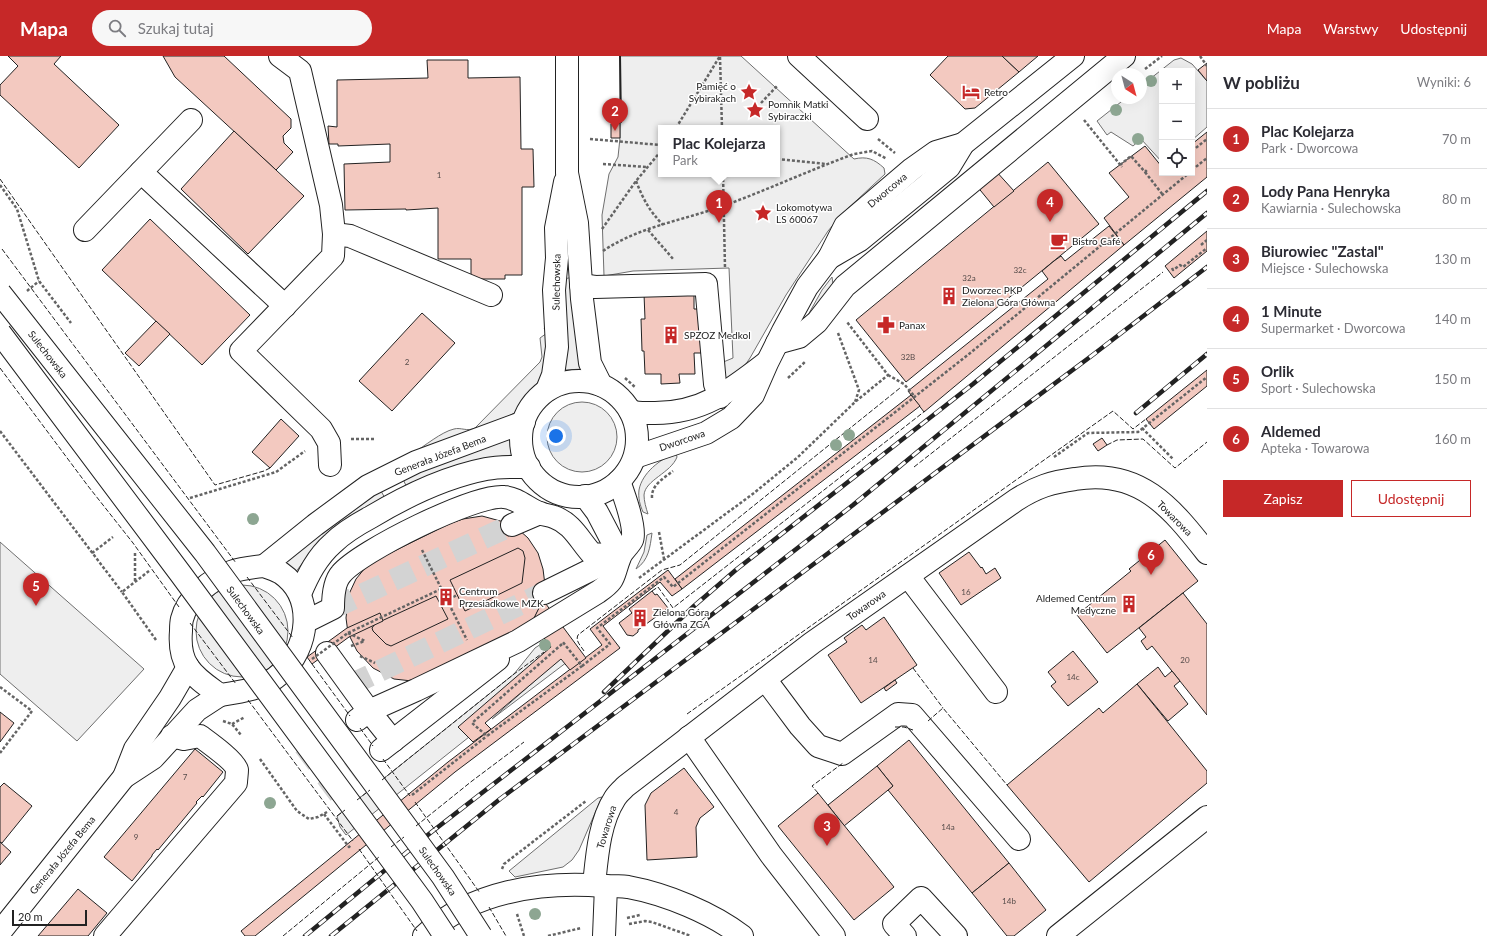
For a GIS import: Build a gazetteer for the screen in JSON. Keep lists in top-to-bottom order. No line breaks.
{"streets":{"street":["Dworcowa","Sulechowska","Generała Józefa Bema","Towarowa"]},"crossings":[["Dworcowa","Sulechowska"],["Dworcowa","Generała Józefa Bema"],["Sulechowska","Generała Józefa Bema"]],"places":{"place":["Pamięć o Sybirakach","Pomnik Matki Sybiraczki","Lokomotywa LS 60067"],"hotel":["Retro"],"cafe":["Bistro Café"],"building":["Dworzec PKP Zielona Góra Główna","SPZOZ Medkol","Centrum Przesiadkowe MZK","Aldemed Centrum Medyczne","Zielona Góra Główna ZGA"],"pharmacy":["Panax"]},"house_numbers":["1","32c","32a","32B","2","16","14","20","14c","7","4","14a","9","14b"],"scale_bar":"20 m","north":"bottom right","page":{"header":"Mapa","search":"Szukaj tutaj","nav":["Mapa","Warstwy","Udostępnij"],"heading":["W pobliżu","Wyniki: 6"],"map_buttons":["+","−"],"pins":["2","4","1","6","5","3"],"list":[{"mark":"1","name":"Plac Kolejarza","note":"Park · Dworcowa","value":"70 m"},{"mark":"2","name":"Lody Pana Henryka","note":"Kawiarnia · Sulechowska","value":"80 m"},{"mark":"3","name":"Biurowiec \"Zastal\"","note":"Miejsce · Sulechowska","value":"130 m"},{"mark":"4","name":"1 Minute","note":"Supermarket · Dworcowa","value":"140 m"},{"mark":"5","name":"Orlik","note":"Sport · Sulechowska","value":"150 m"},{"mark":"6","name":"Aldemed","note":"Apteka · Towarowa","value":"160 m"}],"popup":["Plac Kolejarza","Park"],"buttons":["Zapisz","Udostępnij"],"scale":"20 m"}}
